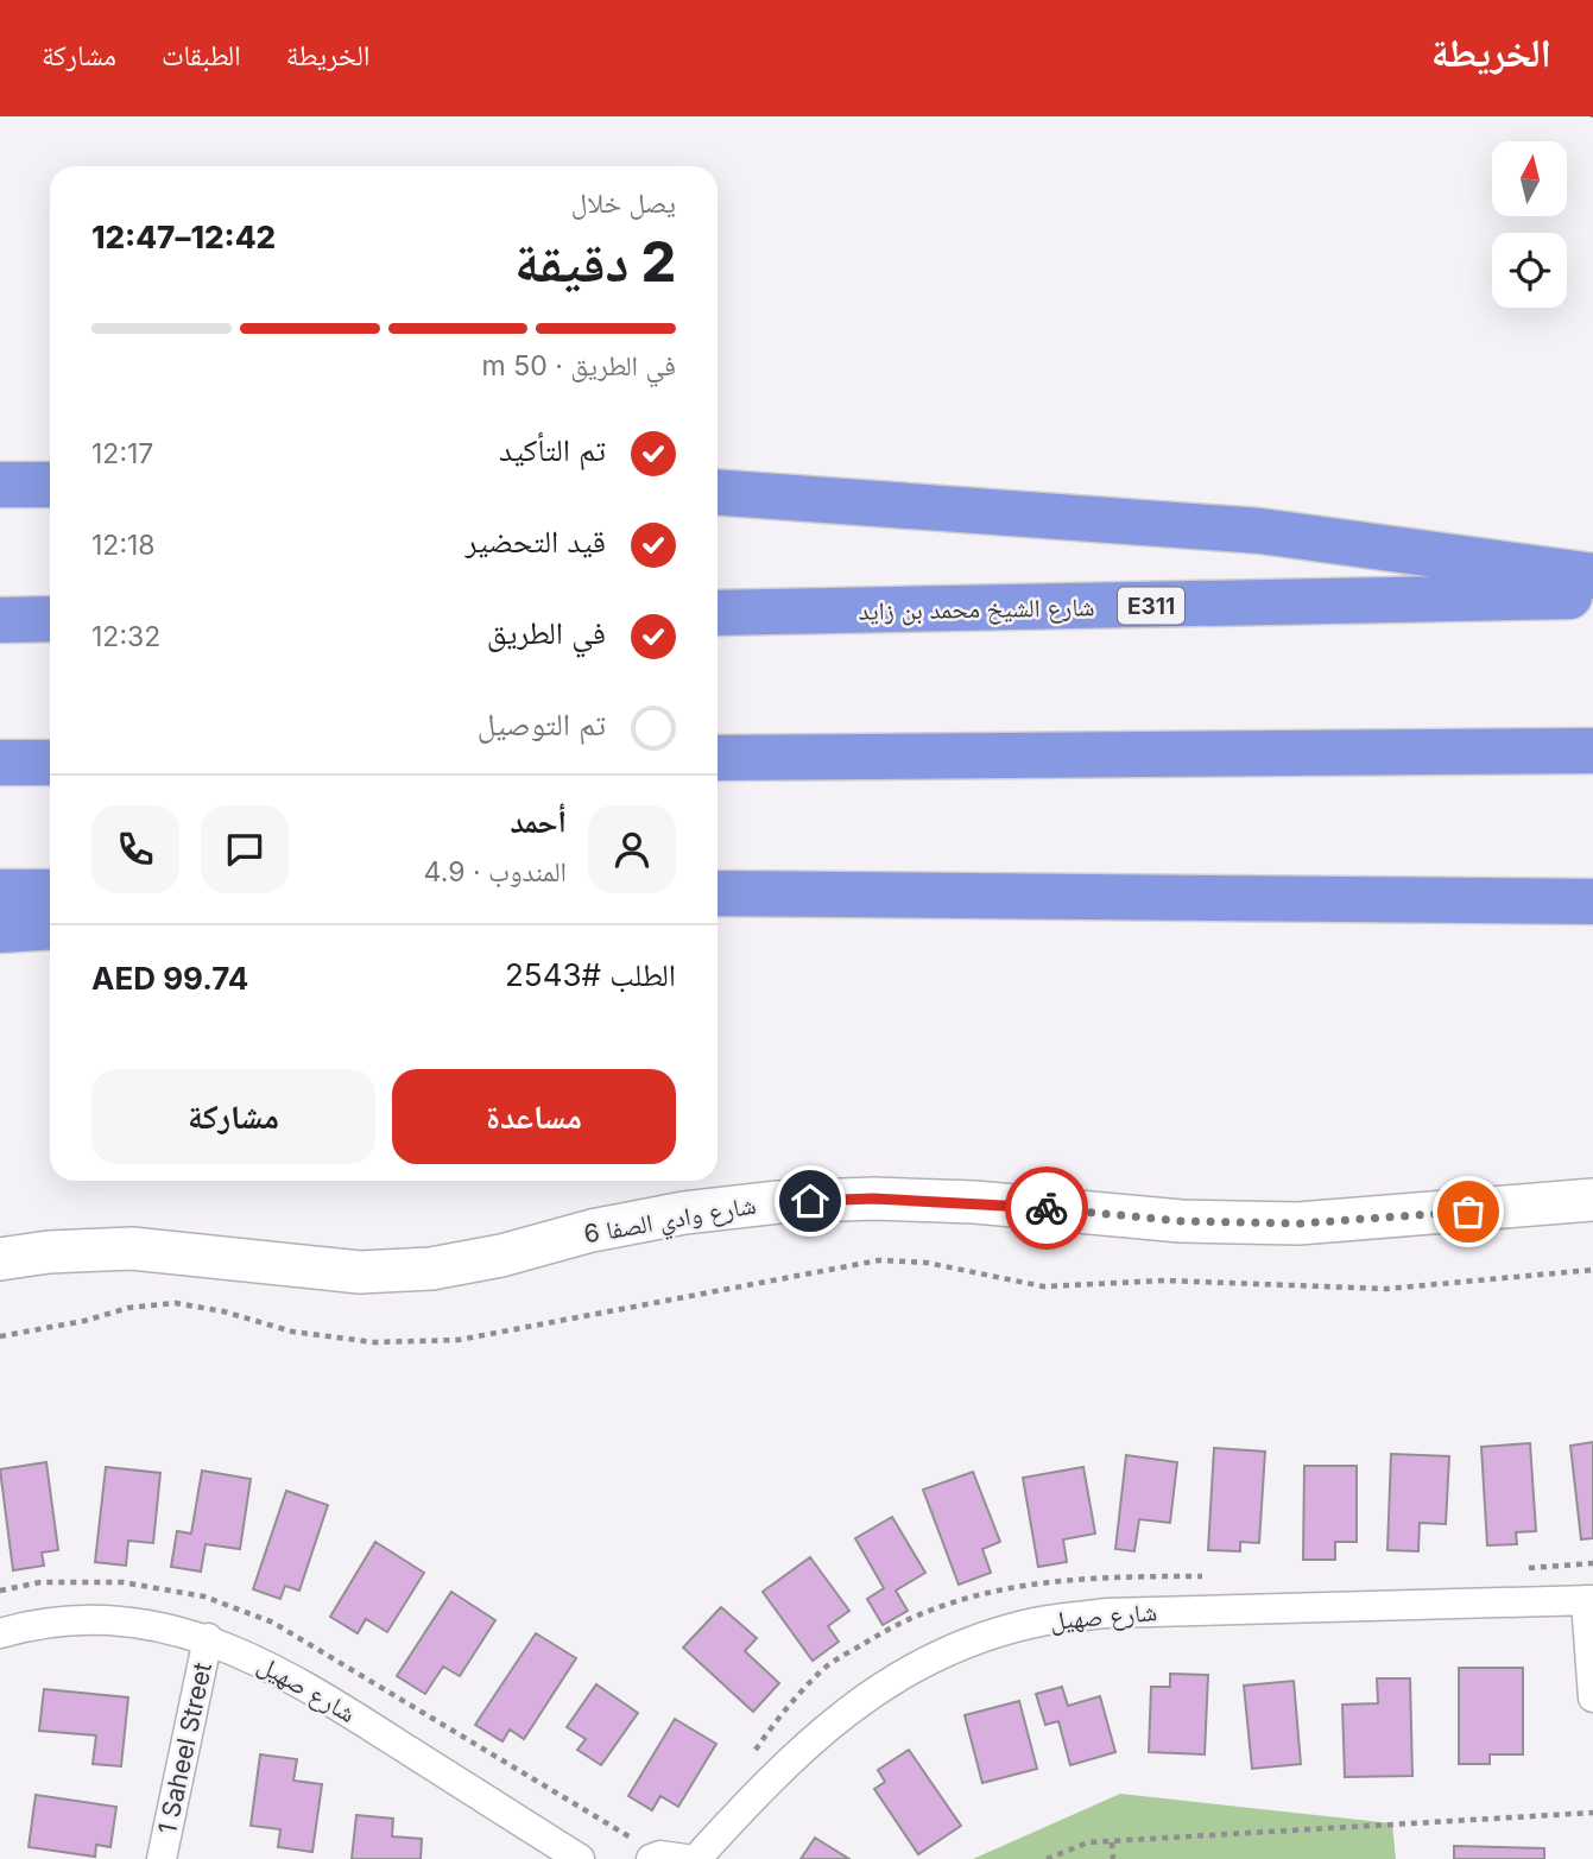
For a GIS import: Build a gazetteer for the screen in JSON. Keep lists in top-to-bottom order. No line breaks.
{"streets":{"highway":["E311","شارع الشيخ محمد بن زايد"],"street":["شارع وادي الصفا 6","شارع صهيل","1 Saheel Street"]},"crossings":[["شارع صهيل","1 Saheel Street"]],"north":"top","page":{"header":"الخريطة","nav":["الخريطة","الطبقات","مشاركة"],"heading":["2 دقيقة","يصل خلال","12:42–12:47"],"panel":["أحمد","المندوب · 4.9","الطلب #2543","AED 99.74"],"bar":"في الطريق · 50 m","list":[["تم التأكيد","12:17"],["قيد التحضير","12:18"],["في الطريق","12:32"],"تم التوصيل"],"buttons":["مساعدة","مشاركة"]}}
